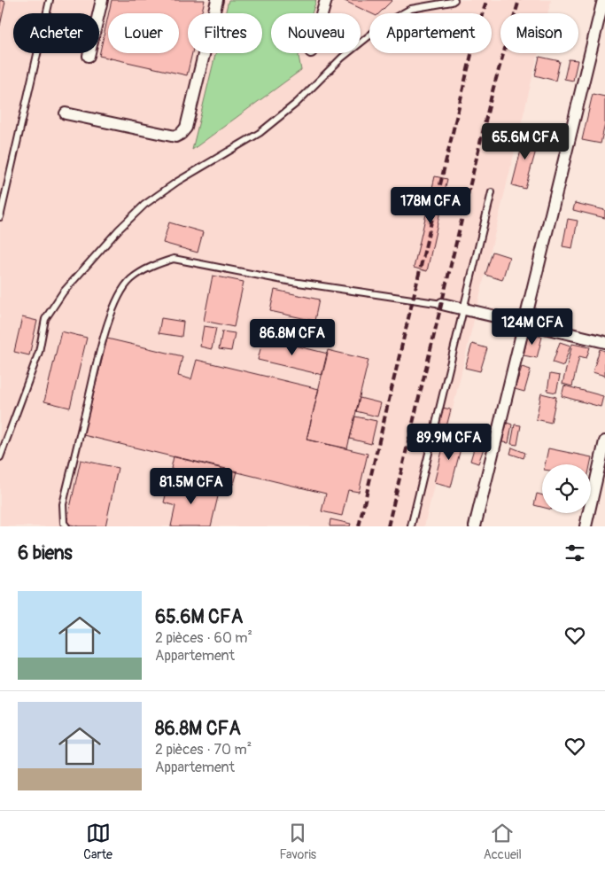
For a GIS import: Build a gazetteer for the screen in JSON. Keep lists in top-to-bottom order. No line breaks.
{"page":{"chip":["Acheter","Louer","Filtres","Nouveau","Appartement","Maison"],"price":["65.6M CFA","178M CFA","124M CFA","86.8M CFA","89.9M CFA","81.5M CFA"],"heading":"6 biens","list":[{"name":"65.6M CFA","note":"2 pièces · 60 m² · Appartement"},{"name":"86.8M CFA","note":"2 pièces · 70 m² · Appartement"}],"tabs":["Carte","Favoris","Accueil"]}}
